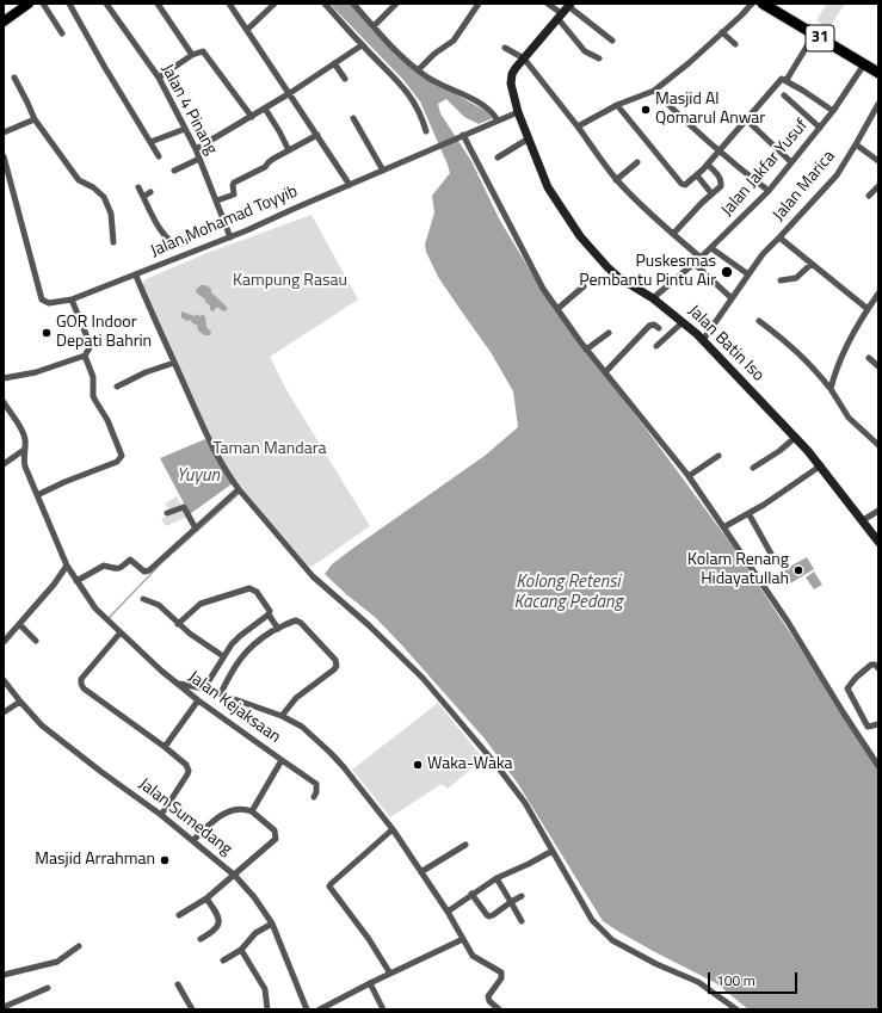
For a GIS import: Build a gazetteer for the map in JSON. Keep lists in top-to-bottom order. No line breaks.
{"streets":{"highway":["31"],"street":["Jalan 4 Pinang","Jalan Jakfar Yusuf","Jalan Marica","Jalan Mohamad Toyyib","Jalan Batin Iso","Jalan Kejaksaan","Jalan Sumedang"]},"crossings":[["31","Jalan Jakfar Yusuf"],["Jalan 4 Pinang","Jalan Mohamad Toyyib"],["Jalan Jakfar Yusuf","Jalan Batin Iso"]],"water":["Yuyun","Kolong Retensi Kacang Pedang"],"parks":["Kampung Rasau","Taman Mandara"],"places":["Masjid Al Qomarul Anwar","Puskesmas Pembantu Pintu Air","GOR Indoor Depati Bahrin","Kolam Renang Hidayatullah","Waka-Waka","Masjid Arrahman"],"scale_bar":"100 m"}
